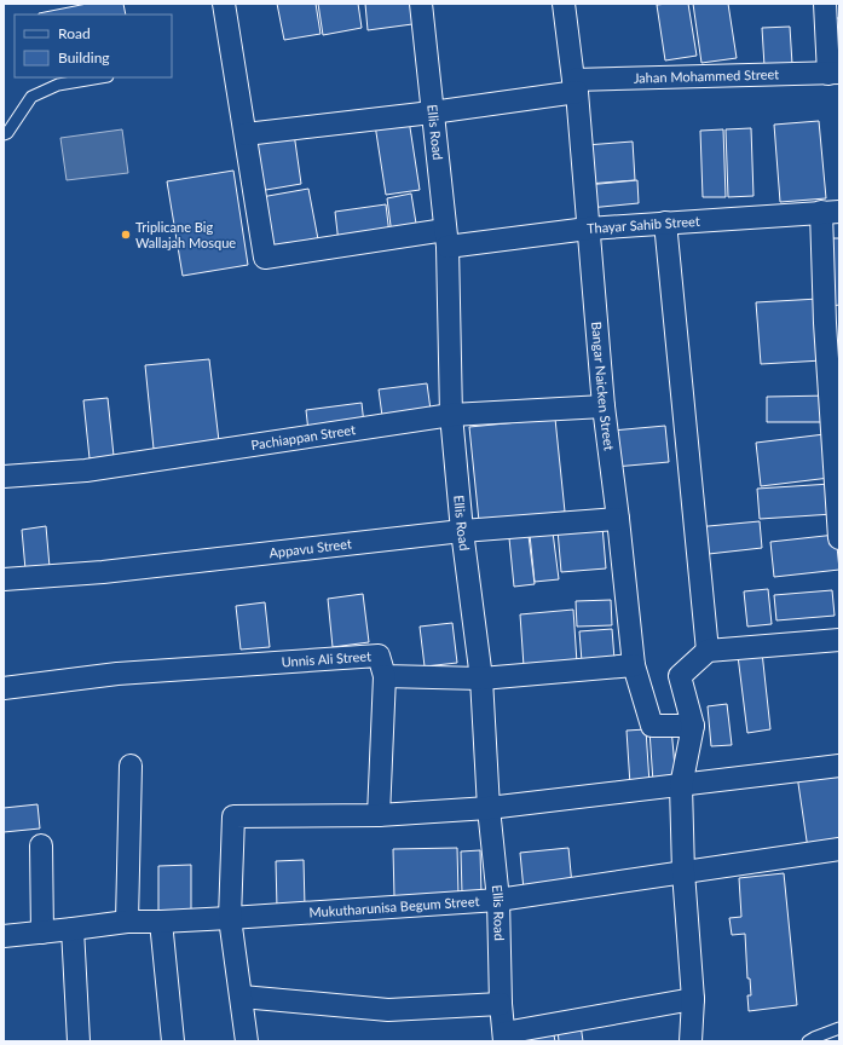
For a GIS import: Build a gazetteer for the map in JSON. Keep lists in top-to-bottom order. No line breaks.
{"streets":{"street":["Jahan Mohammed Street","Ellis Road","Thayar Sahib Street","Bangar Naicken Street","Pachiappan Street","Appavu Street","Unnis Ali Street","Mukutharunisa Begum Street"]},"crossings":[["Jahan Mohammed Street","Ellis Road"],["Jahan Mohammed Street","Thayar Sahib Street"],["Jahan Mohammed Street","Bangar Naicken Street"],["Ellis Road","Thayar Sahib Street"],["Ellis Road","Pachiappan Street"],["Ellis Road","Appavu Street"],["Ellis Road","Unnis Ali Street"],["Ellis Road","Mukutharunisa Begum Street"],["Thayar Sahib Street","Bangar Naicken Street"],["Bangar Naicken Street","Pachiappan Street"],["Bangar Naicken Street","Appavu Street"],["Bangar Naicken Street","Unnis Ali Street"]],"places":["Triplicane Big Wallajah Mosque"],"legend":["Road","Building"]}
